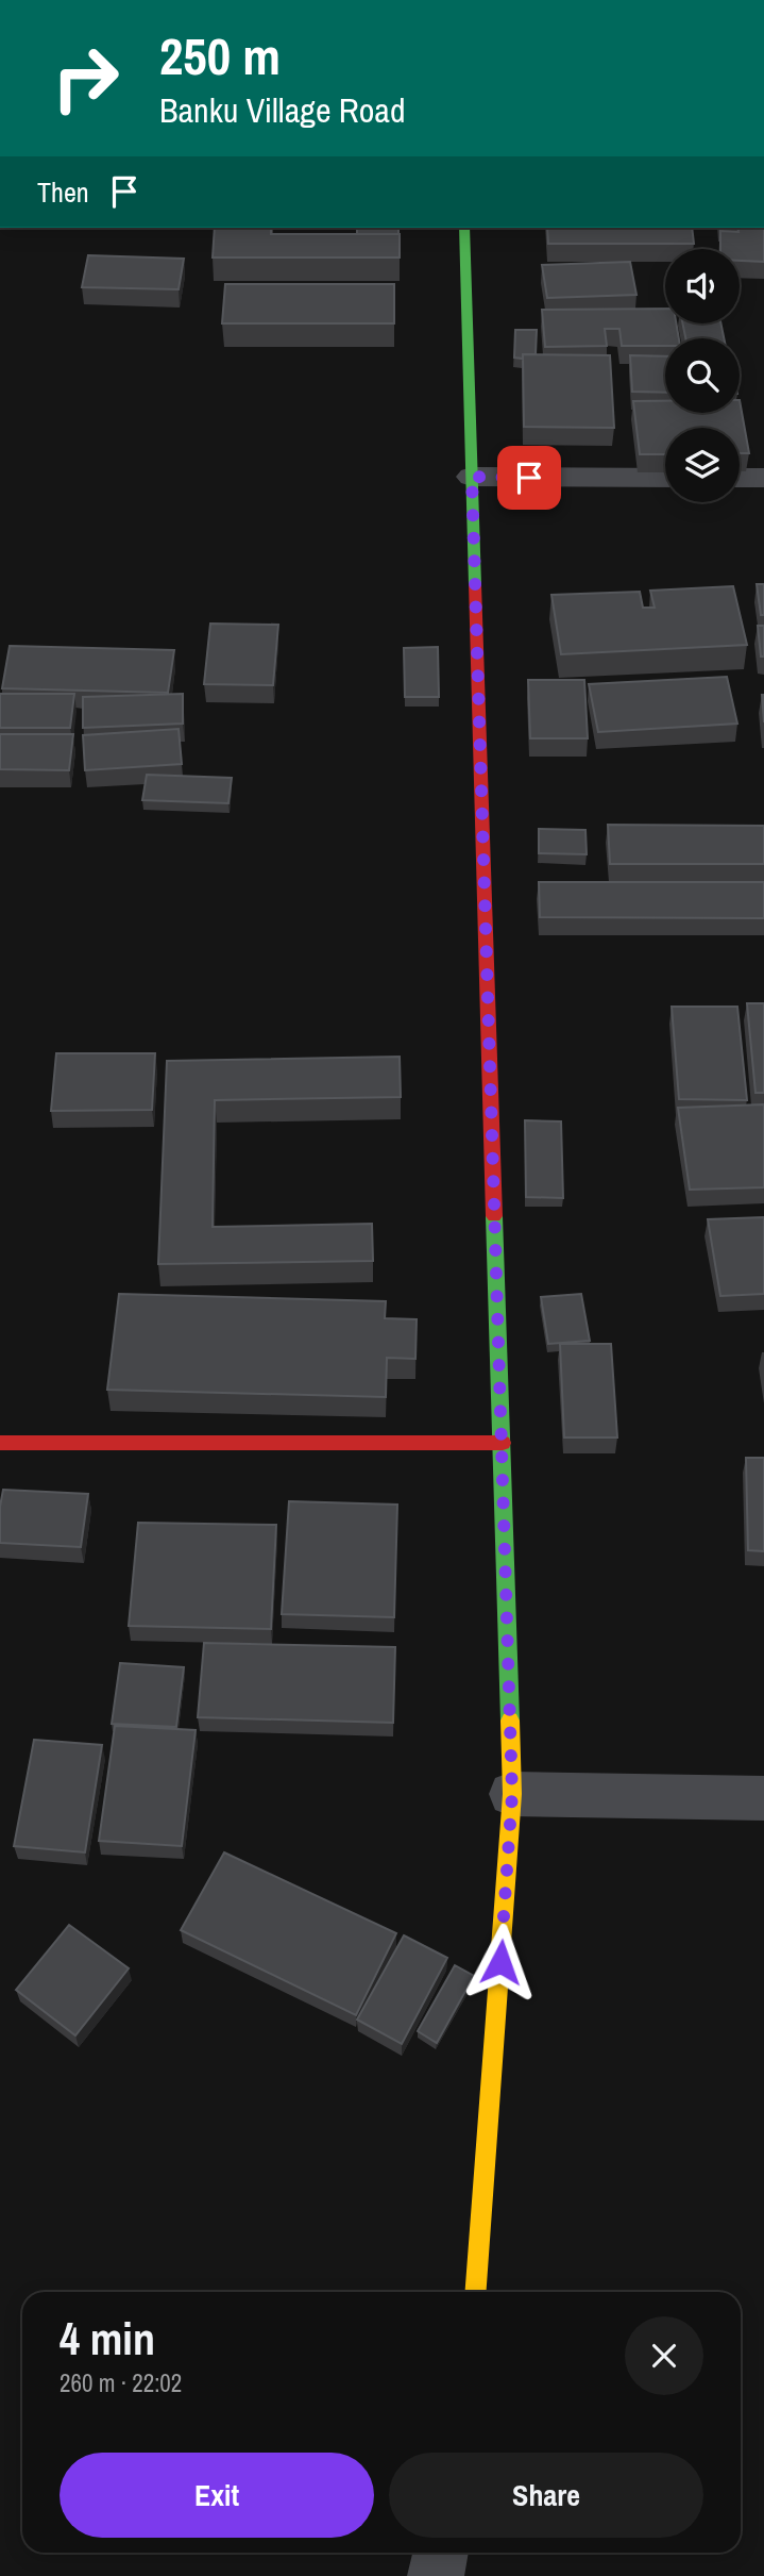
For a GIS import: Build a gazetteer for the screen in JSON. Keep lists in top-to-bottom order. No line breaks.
{"page":{"turn":["250 m","Banku Village Road"],"then":"Then","heading":["4 min","260 m · 22:02"],"buttons":["Exit","Share"]}}
